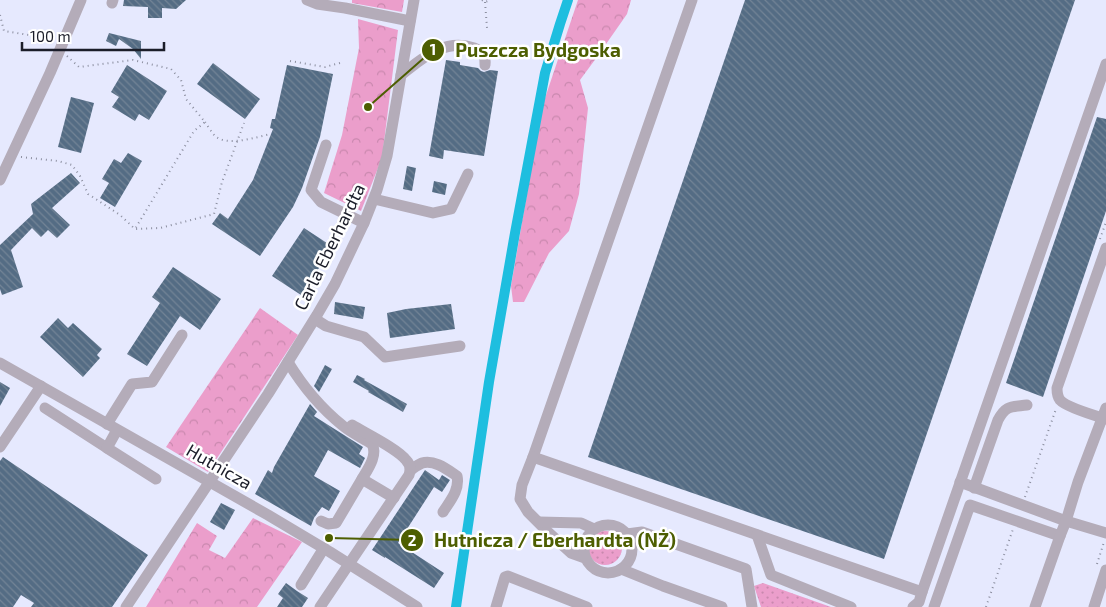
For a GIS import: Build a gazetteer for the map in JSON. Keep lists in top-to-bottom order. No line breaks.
{"streets":{"street":["Carla Eberhardta","Hutnicza"]},"crossings":[["Carla Eberhardta","Hutnicza"]],"places":["Puszcza Bydgoska","Hutnicza / Eberhardta (NŻ)"],"scale_bar":"100 m"}
